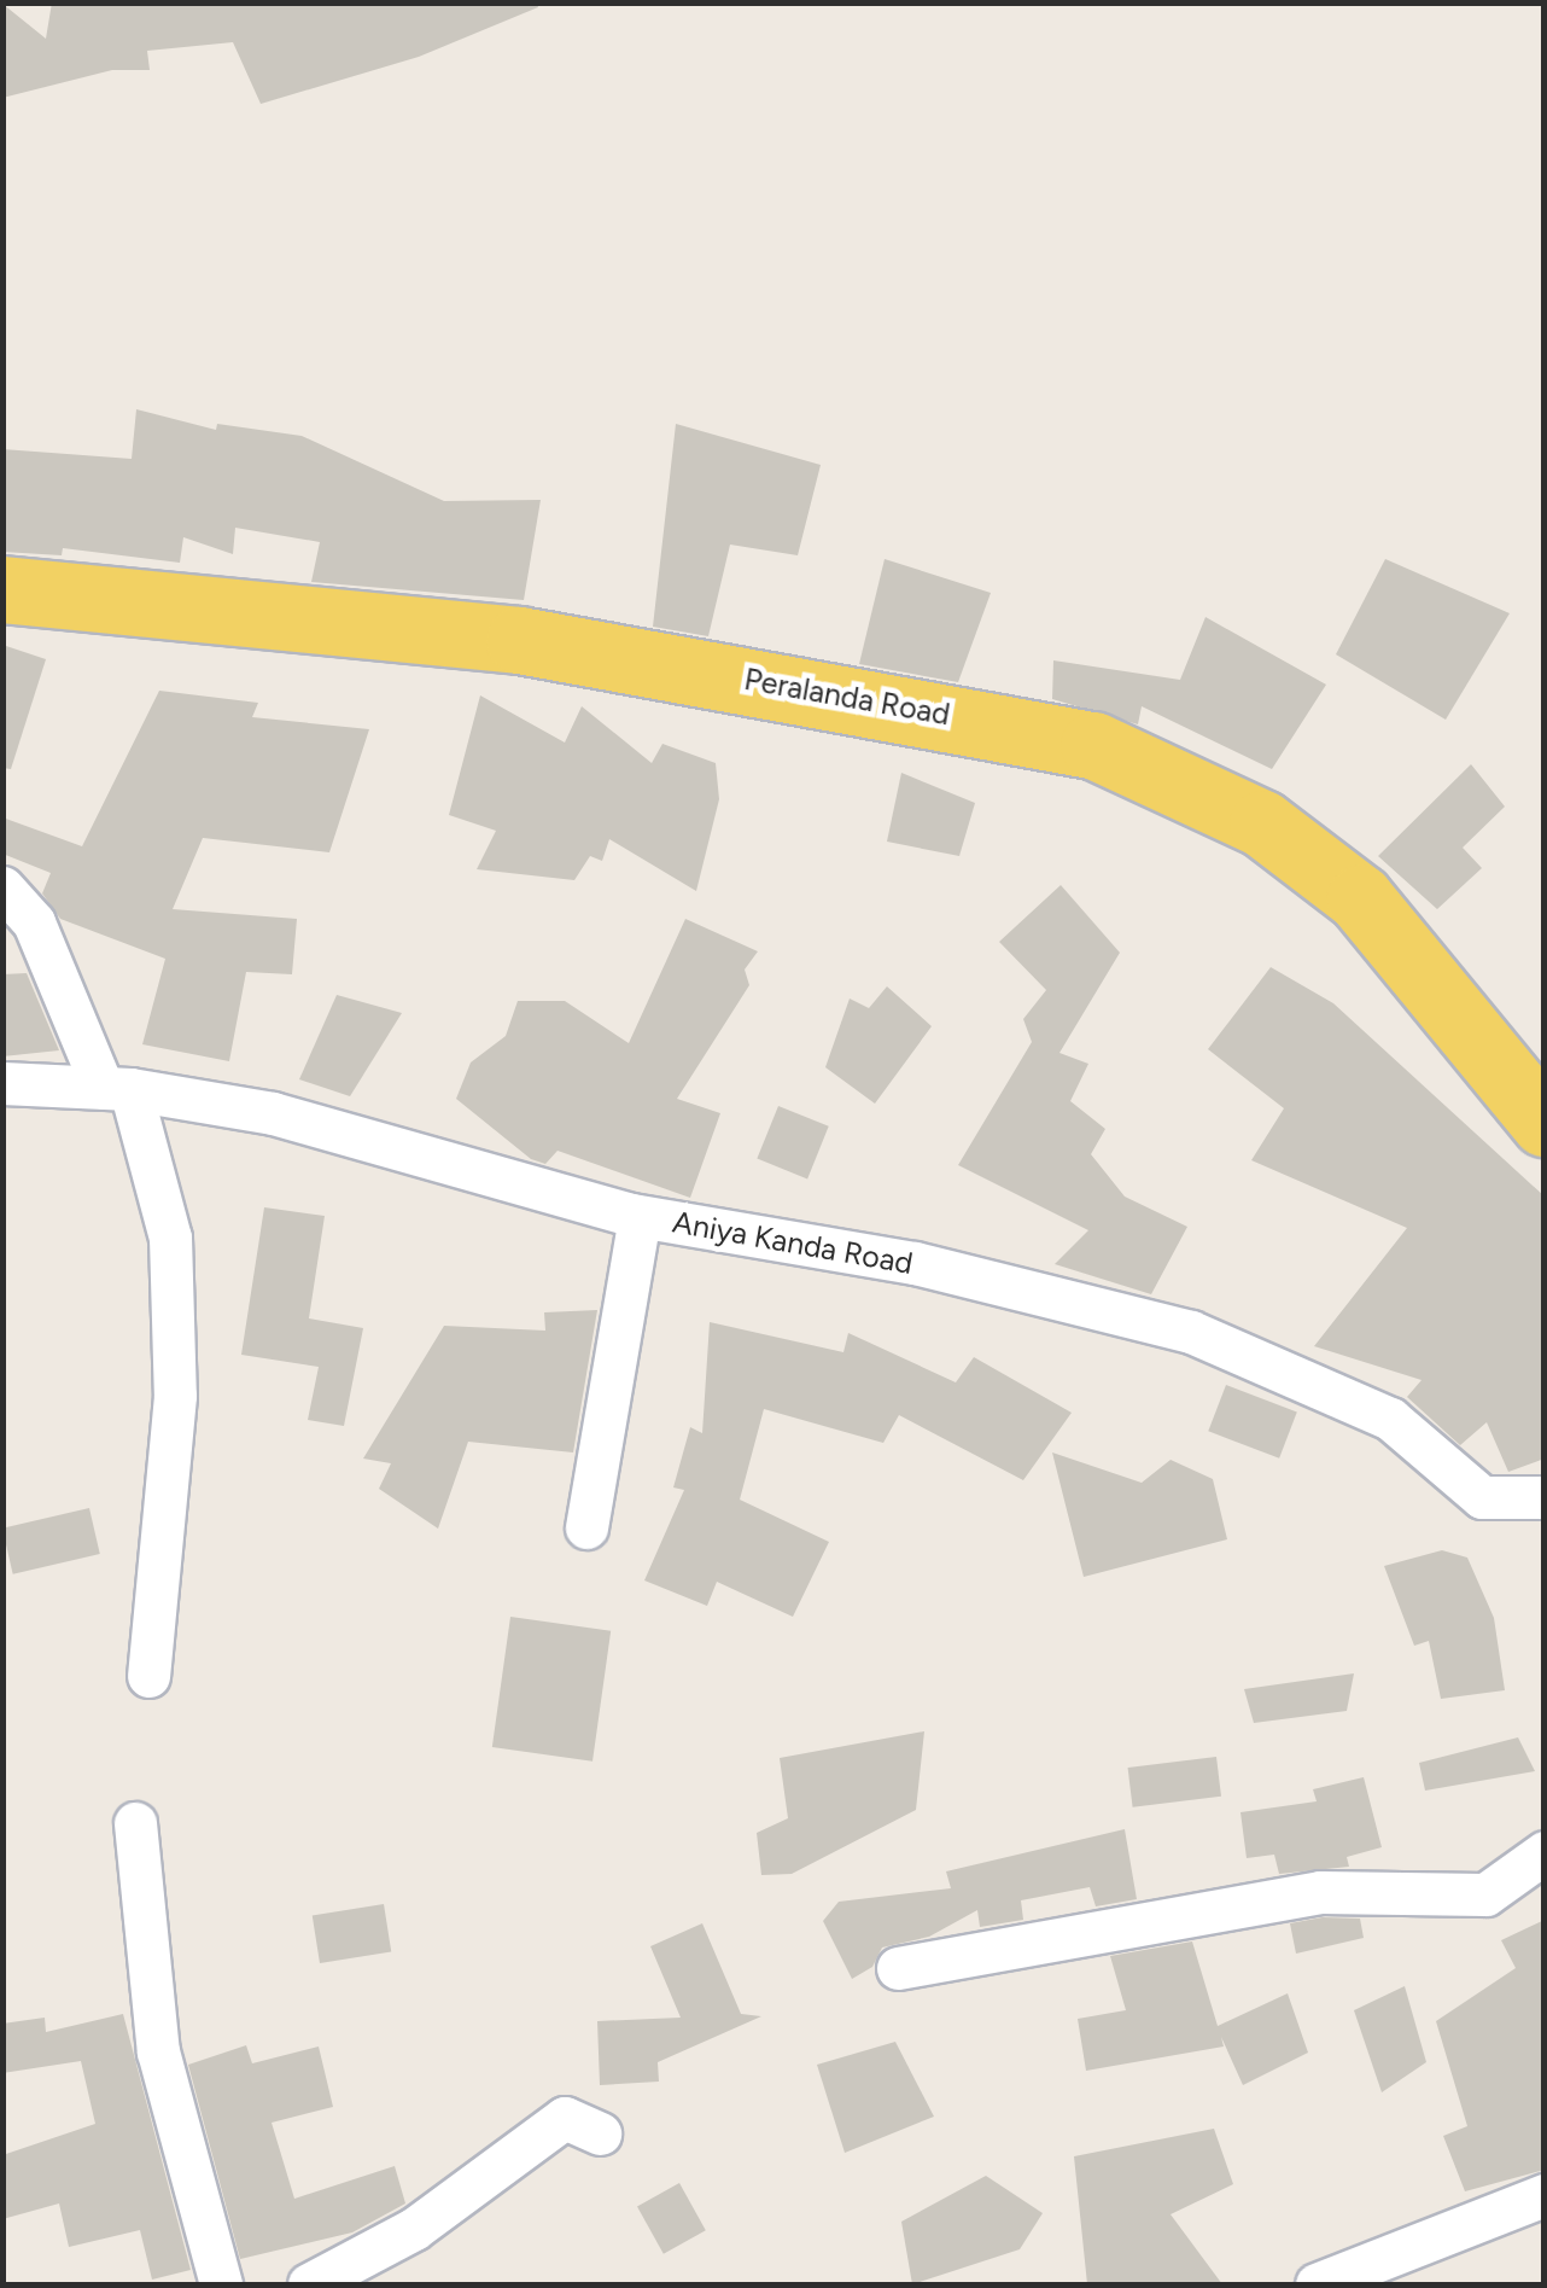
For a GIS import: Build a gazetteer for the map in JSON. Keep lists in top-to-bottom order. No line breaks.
{"streets":{"main road":["Peralanda Road"],"street":["Aniya Kanda Road"]}}
